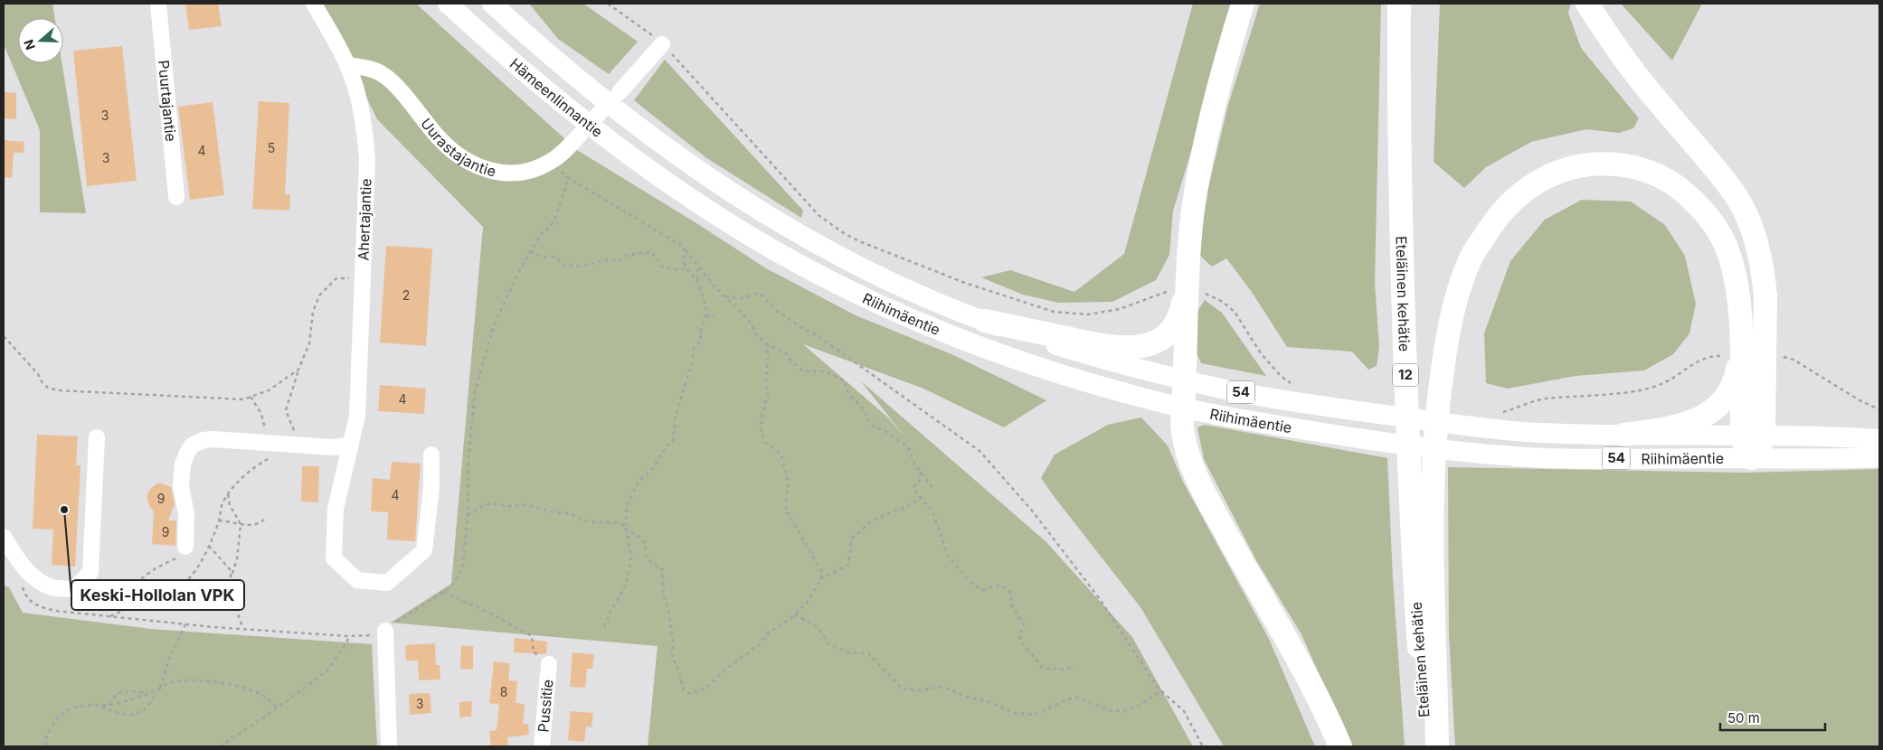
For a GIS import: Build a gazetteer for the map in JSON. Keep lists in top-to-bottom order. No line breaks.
{"streets":{"highway":["Eteläinen kehätie","12"],"main road":["Hämeenlinnantie","Riihimäentie","54"],"street":["Puurtajantie","Uurastajantie","Ahertajantie","Pussitie"]},"crossings":[["Hämeenlinnantie","Riihimäentie"],["Uurastajantie","Ahertajantie"]],"places":["Keski-Hollolan VPK"],"house_numbers":["3","5","4","3","2","4","4","9","9","8","3"],"scale_bar":"50 m","north":"left"}
